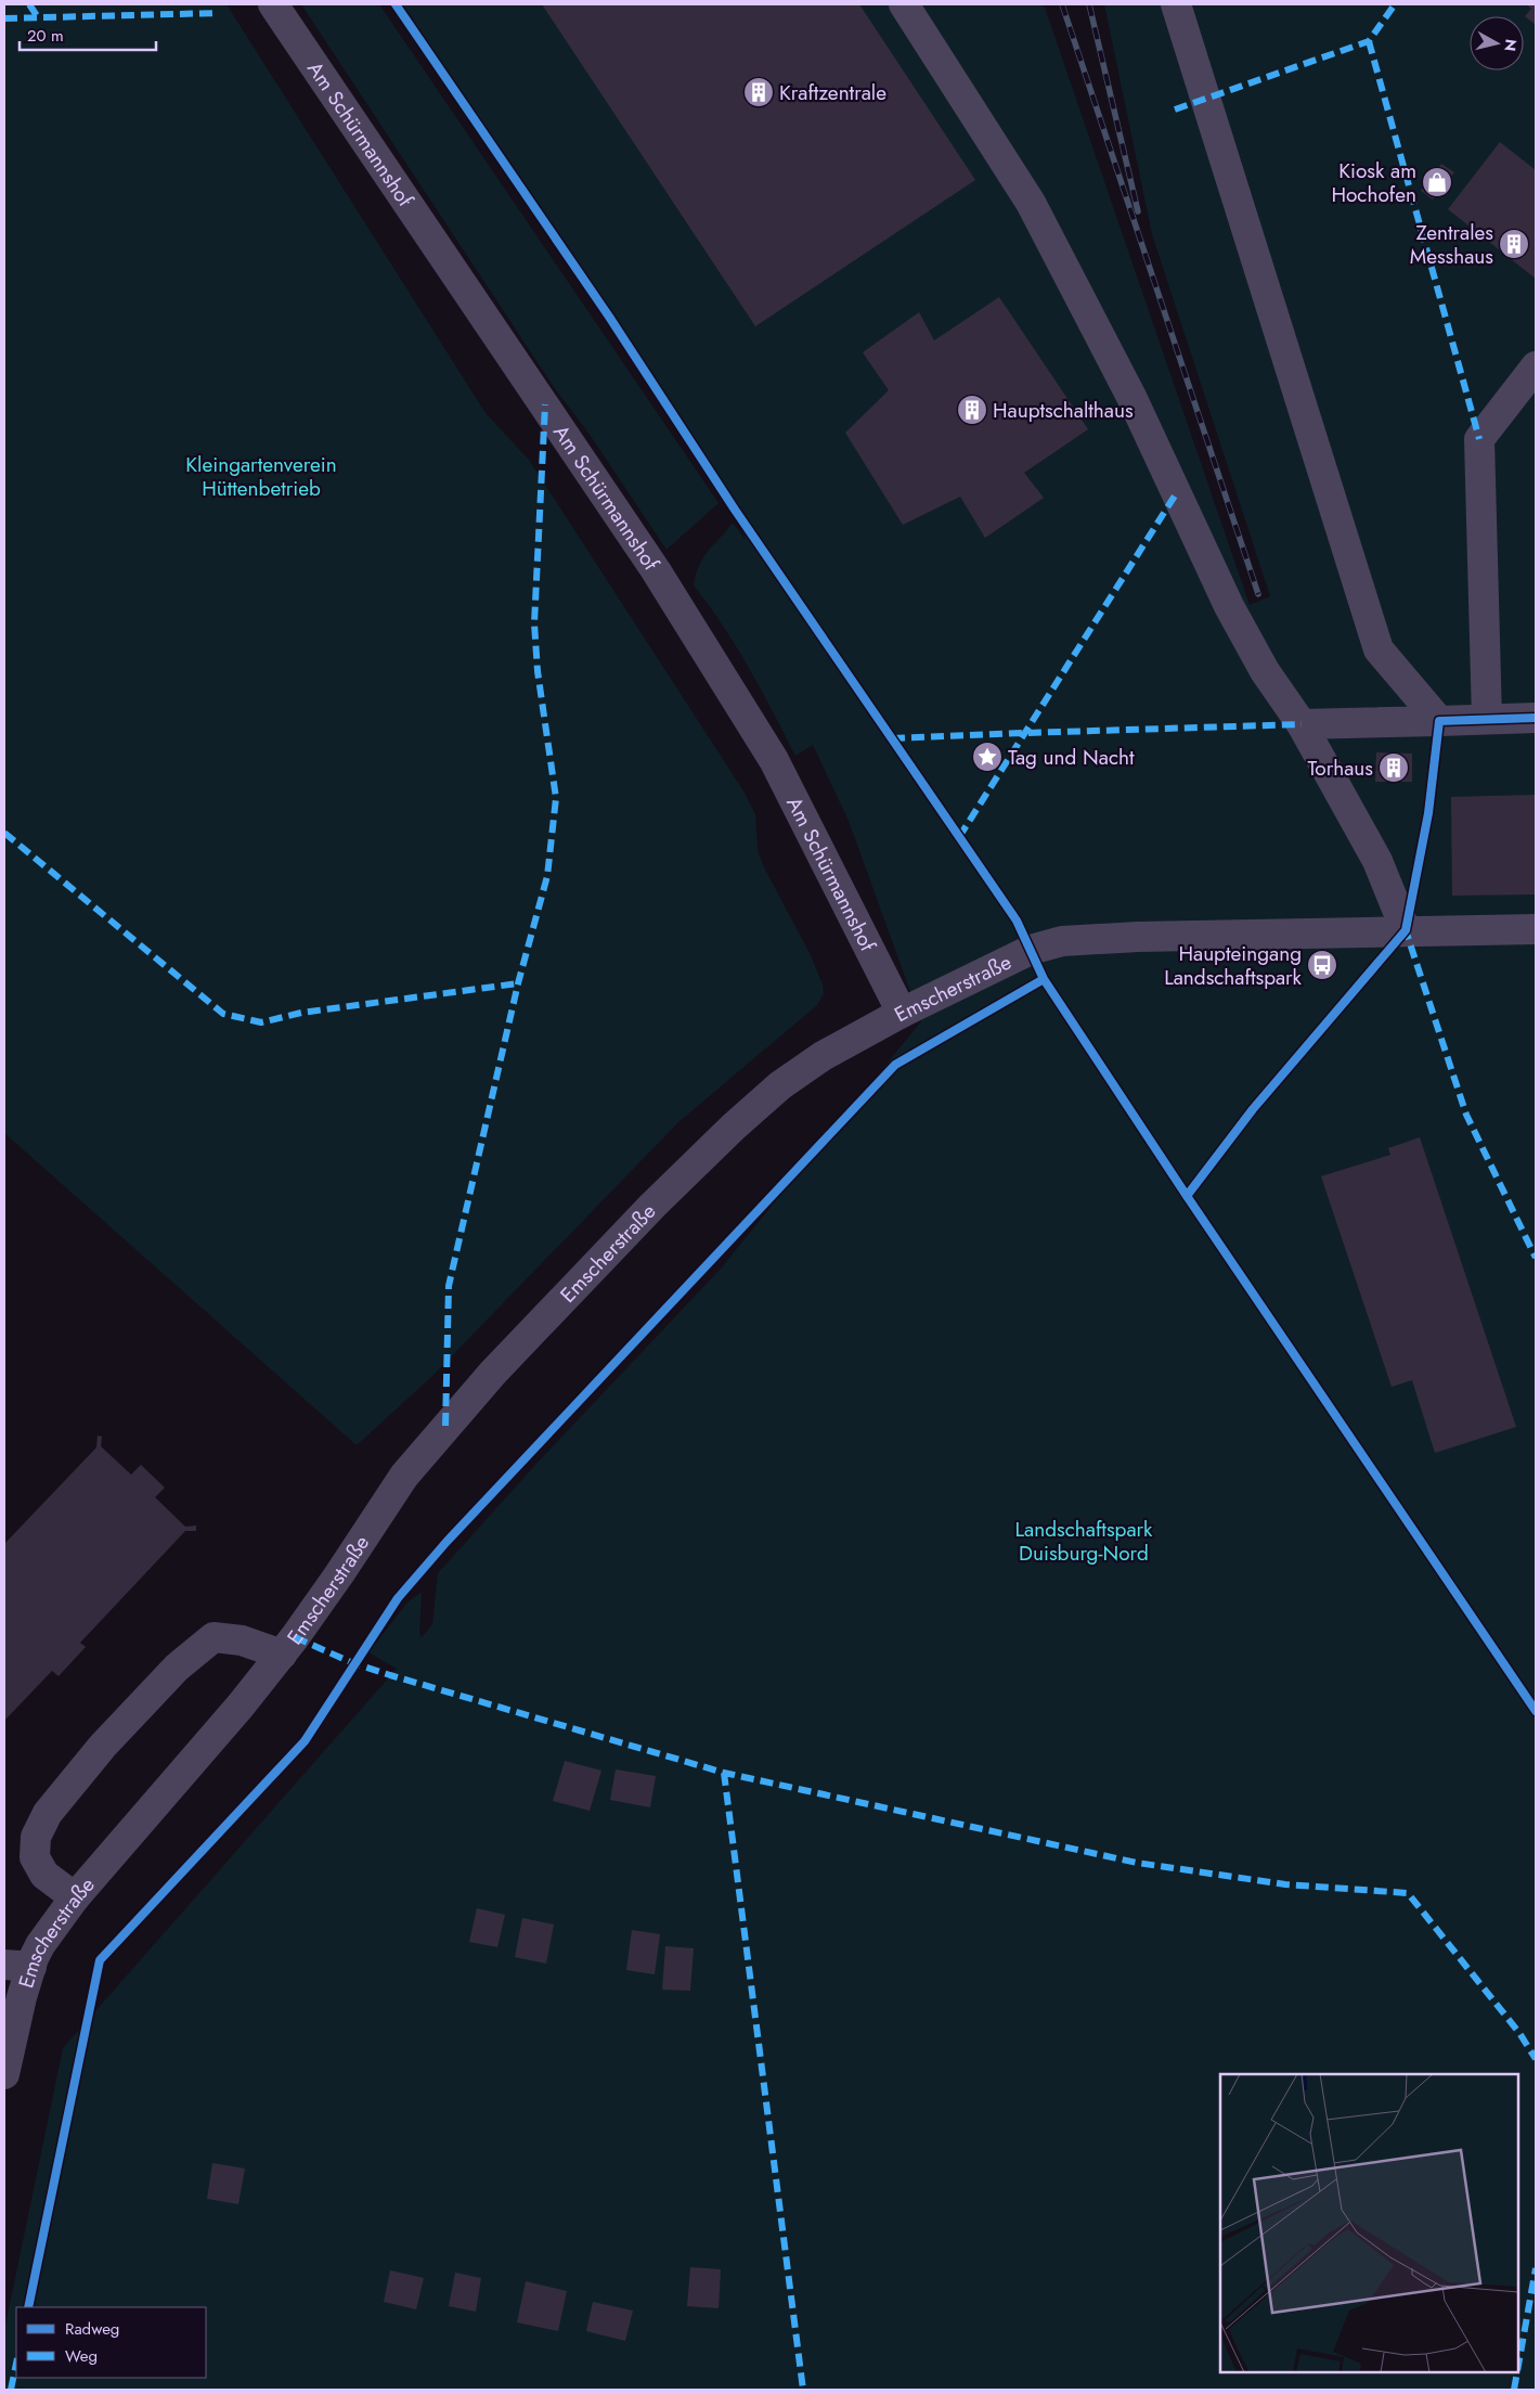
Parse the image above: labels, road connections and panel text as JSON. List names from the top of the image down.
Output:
{
  "streets": {
    "street": ["Am Schürmannshof", "Emscherstraße"]
  },
  "crossings": [
    ["Am Schürmannshof", "Emscherstraße"]
  ],
  "parks": ["Kleingartenverein Hüttenbetrieb", "Landschaftspark Duisburg-Nord"],
  "places": {
    "building": [
      "Kraftzentrale",
      "Zentrales Messhaus",
      "Hauptschalthaus",
      "Torhaus"
    ],
    "shop": ["Kiosk am Hochofen"],
    "place": ["Tag und Nacht"],
    "bus stop": ["Haupteingang Landschaftspark"]
  },
  "legend": ["Radweg", "Weg"],
  "scale_bar": "20 m",
  "north": "right"
}
